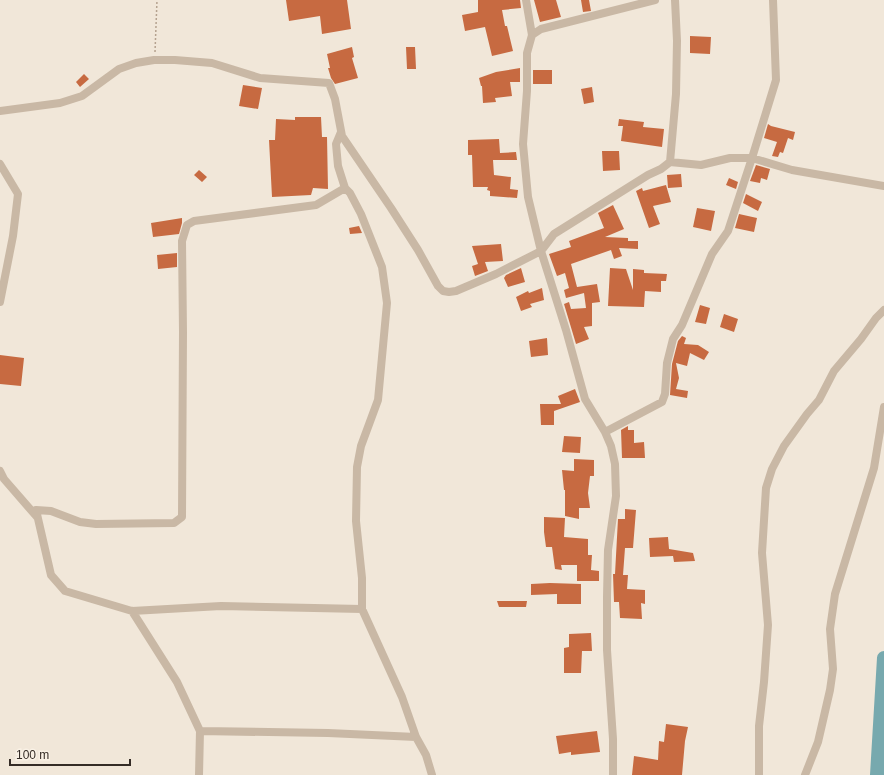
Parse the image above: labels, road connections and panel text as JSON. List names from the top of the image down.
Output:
{
  "scale_bar": "100 m"
}
